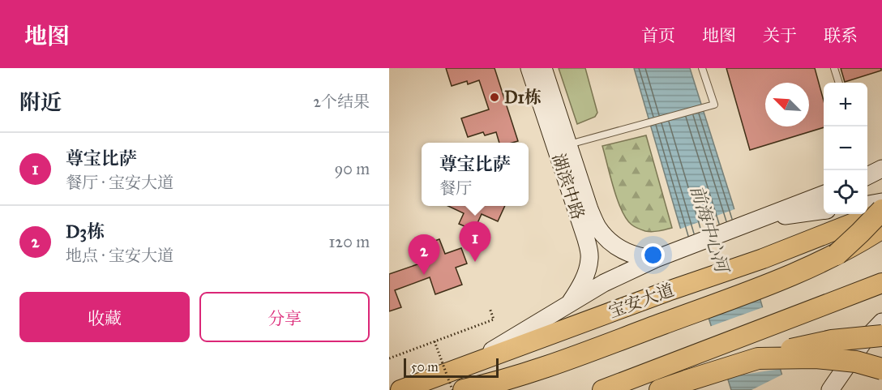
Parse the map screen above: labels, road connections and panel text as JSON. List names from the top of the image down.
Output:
{
  "streets": {
    "main road": ["湖滨中路", "宝安大道"]
  },
  "water": ["前海中心河"],
  "places": ["D1栋"],
  "scale_bar": "50 m",
  "north": "top left",
  "page": {
    "header": "地图",
    "nav": [
      "首页",
      "地图",
      "关于",
      "联系"
    ],
    "heading": ["附近", "2个结果"],
    "map_buttons": ["+", "−"],
    "list": [
      {
        "mark": "1",
        "name": "尊宝比萨",
        "note": "餐厅 · 宝安大道",
        "value": "90 m"
      },
      {
        "mark": "2",
        "name": "D3栋",
        "note": "地点 · 宝安大道",
        "value": "120 m"
      }
    ],
    "popup": ["尊宝比萨", "餐厅"],
    "pins": ["1", "2"],
    "buttons": ["收藏", "分享"],
    "scale": "50 m"
  }
}
